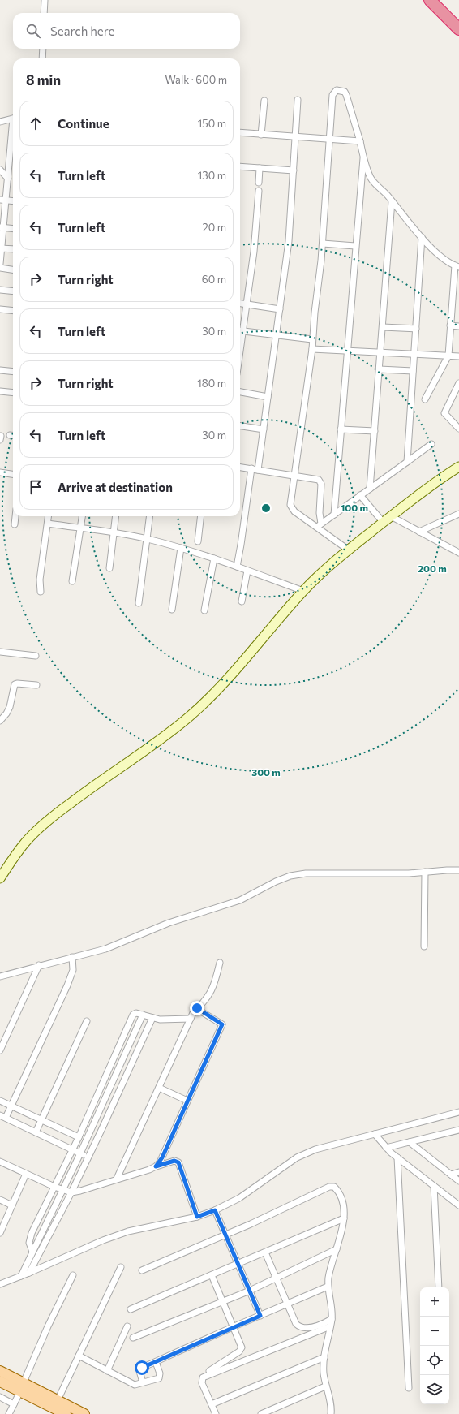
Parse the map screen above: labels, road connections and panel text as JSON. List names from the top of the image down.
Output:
{
  "page": {
    "search": "Search here",
    "heading": ["8 min", "Walk · 600 m"],
    "list": [
      ["Continue", "150 m"],
      ["Turn left", "130 m"],
      ["Turn left", "20 m"],
      ["Turn right", "60 m"],
      ["Turn left", "30 m"],
      ["Turn right", "180 m"],
      ["Turn left", "30 m"],
      "Arrive at destination"
    ],
    "map_buttons": ["+", "−"]
  },
  "rings": ["100 m", "200 m", "300 m"]
}
